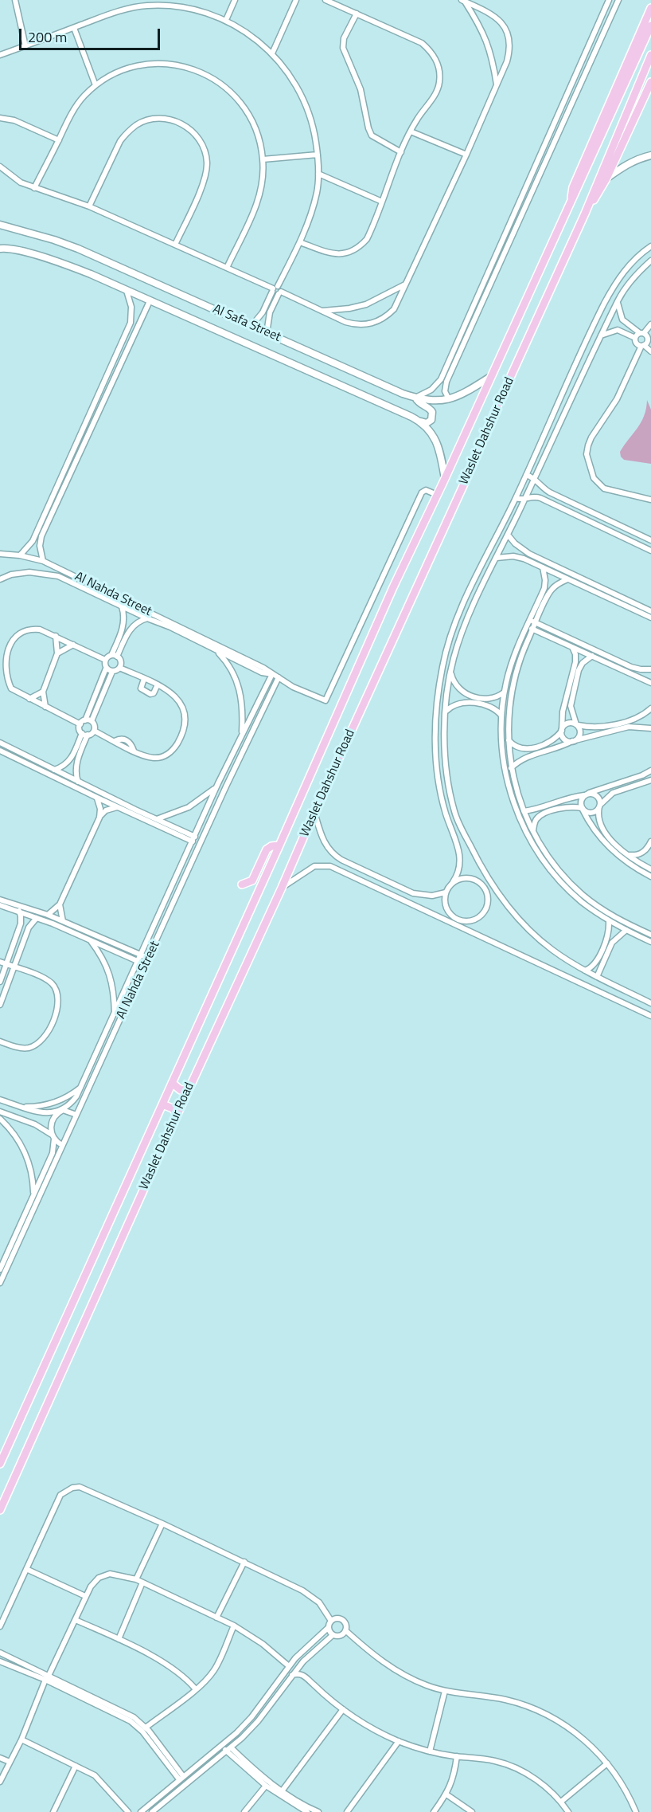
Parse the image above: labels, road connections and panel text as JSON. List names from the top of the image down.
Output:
{
  "streets": {
    "main road": ["Waslet Dahshur Road"],
    "street": ["Al Safa Street", "Al Nahda Street"]
  },
  "crossings": [
    ["Al Safa Street", "Waslet Dahshur Road"]
  ],
  "scale_bar": "200 m"
}
